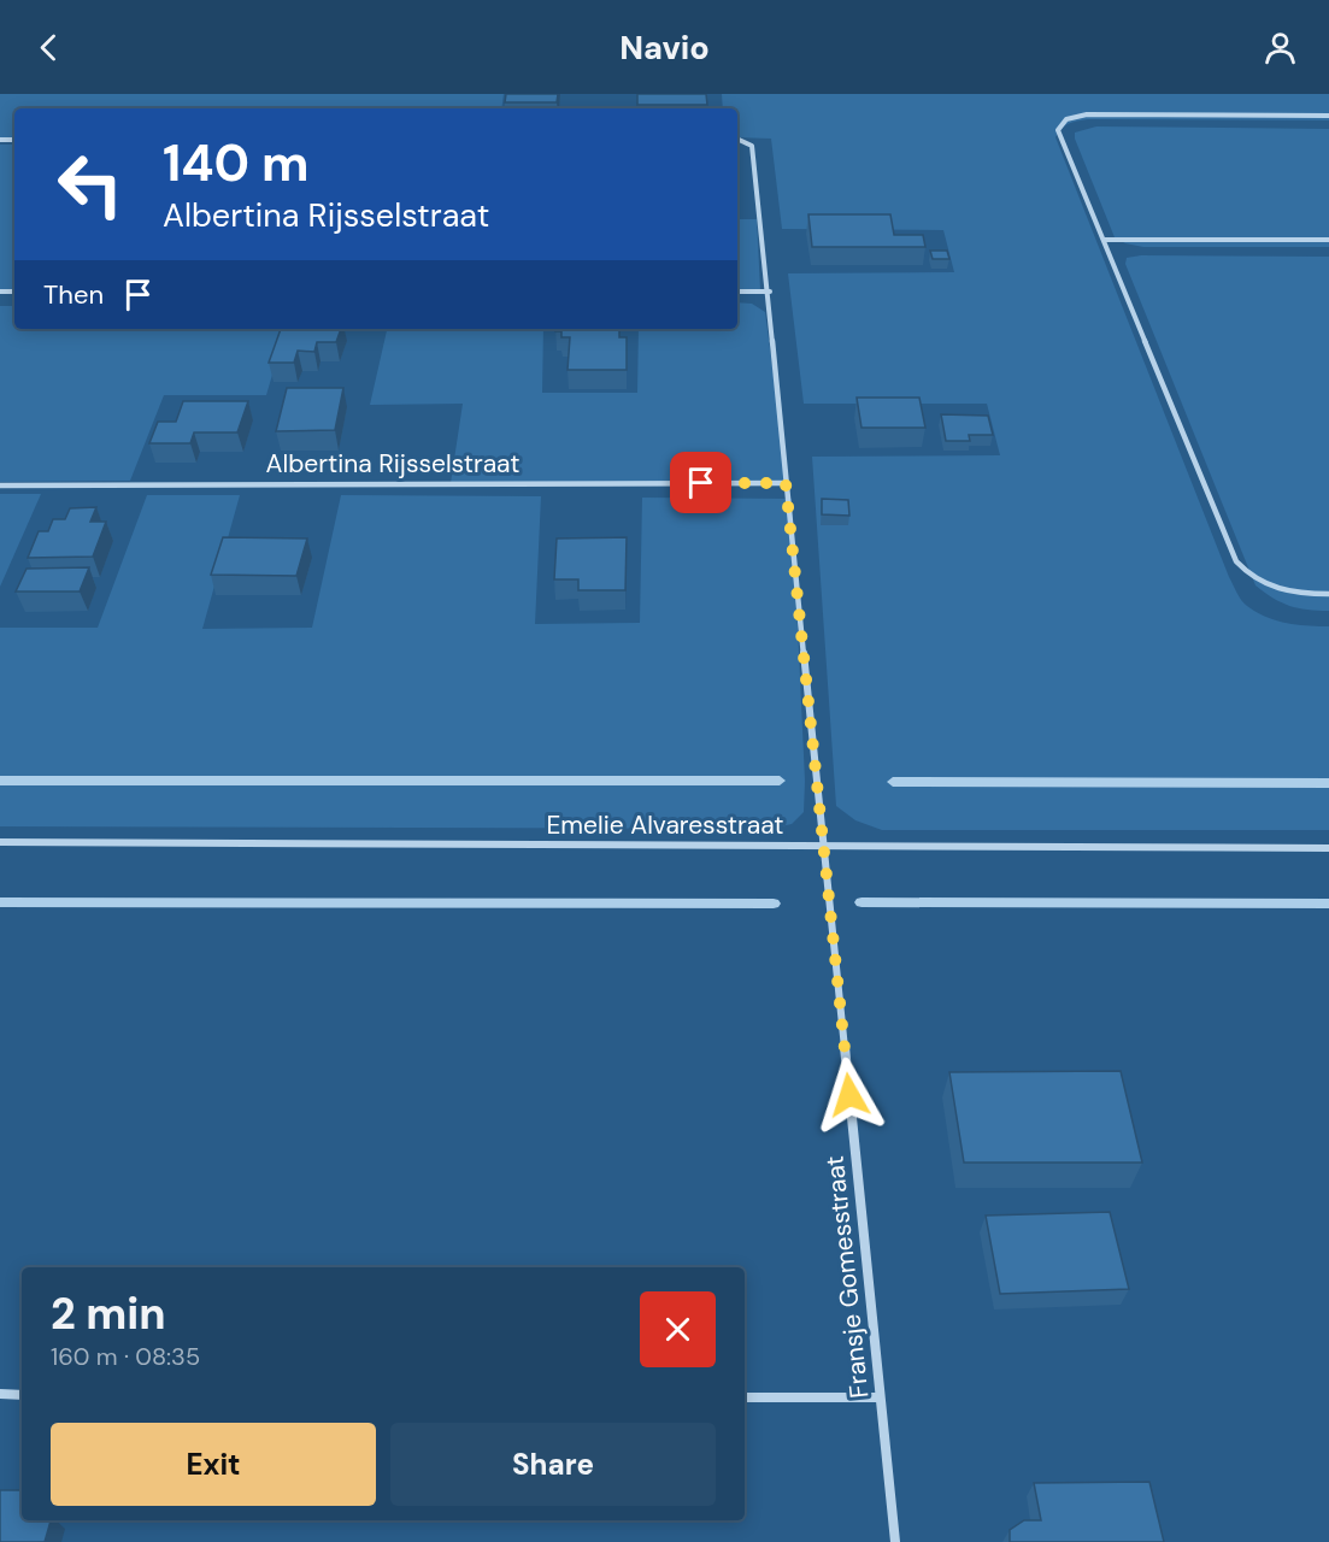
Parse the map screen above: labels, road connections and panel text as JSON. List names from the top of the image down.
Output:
{
  "streets": {
    "street": ["Albertina Rijsselstraat", "Emelie Alvaresstraat", "Fransje Gomesstraat"]
  },
  "crossings": [
    ["Albertina Rijsselstraat", "Fransje Gomesstraat"],
    ["Emelie Alvaresstraat", "Fransje Gomesstraat"]
  ],
  "page": {
    "header": "Navio",
    "turn": ["140 m", "Albertina Rijsselstraat"],
    "then": "Then",
    "heading": ["2 min", "160 m · 08:35"],
    "buttons": ["Exit", "Share"]
  }
}
